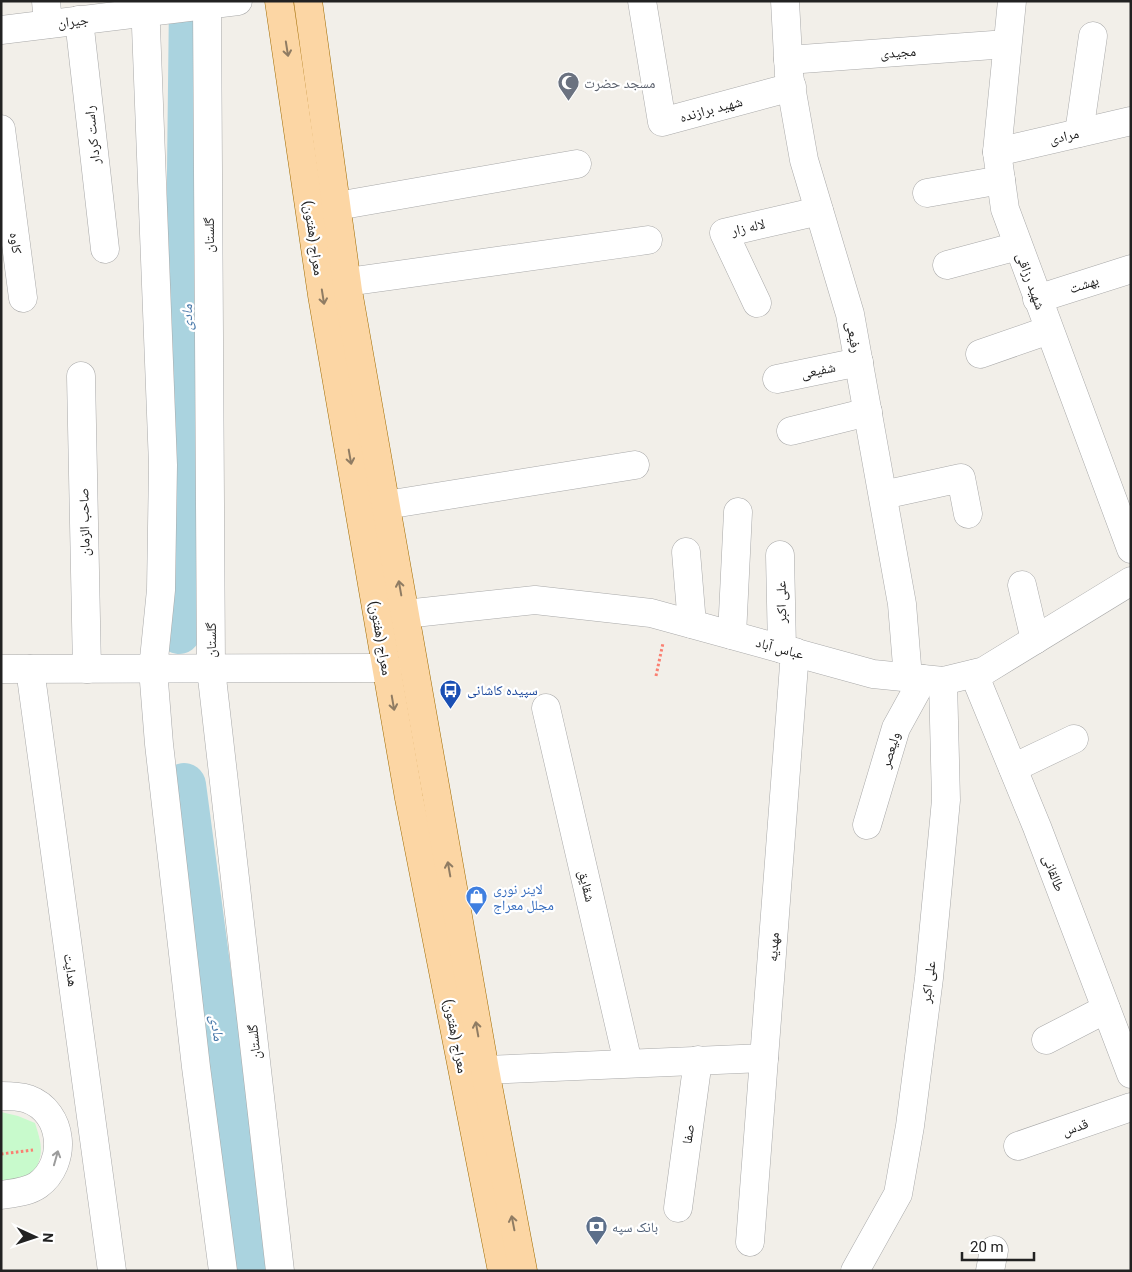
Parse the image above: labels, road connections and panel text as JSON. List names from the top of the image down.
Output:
{
  "streets": {
    "main road": ["معراج (هفتون)"],
    "street": [
      "جیران",
      "مجیدی",
      "شهید برازنده",
      "راست کردار",
      "مرادی",
      "لاله زار",
      "گلستان",
      "کاوه",
      "شهید رزاقی",
      "بهشت",
      "رفیعی",
      "شفیعی",
      "صاحب الزمان",
      "علی اکبر",
      "عباس آباد",
      "ولیعصر",
      "طالقانی",
      "شقایق",
      "مهدیه",
      "هدایت",
      "قدس",
      "صفا"
    ]
  },
  "crossings": [
    ["جیران", "راست کردار"],
    ["جیران", "گلستان"],
    ["مجیدی", "شهید رزاقی"],
    ["مجیدی", "رفیعی"],
    ["شهید برازنده", "رفیعی"],
    ["مرادی", "شهید رزاقی"],
    ["لاله زار", "رفیعی"],
    ["معراج (هفتون)", "عباس آباد"],
    ["شهید رزاقی", "بهشت"],
    ["رفیعی", "شفیعی"],
    ["رفیعی", "علی اکبر"],
    ["رفیعی", "عباس آباد"],
    ["رفیعی", "ولیعصر"],
    ["علی اکبر", "عباس آباد"],
    ["علی اکبر", "ولیعصر"],
    ["علی اکبر", "مهدیه"],
    ["عباس آباد", "ولیعصر"],
    ["عباس آباد", "طالقانی"],
    ["عباس آباد", "مهدیه"]
  ],
  "water": ["مادی"],
  "places": {
    "mosque": ["مسجد حضرت"],
    "bus stop": ["سپیده کاشانی"],
    "shop": ["لاینر نوری مجلل معراج"],
    "bank": ["بانک سپه"]
  },
  "scale_bar": "20 m",
  "north": "right"
}
